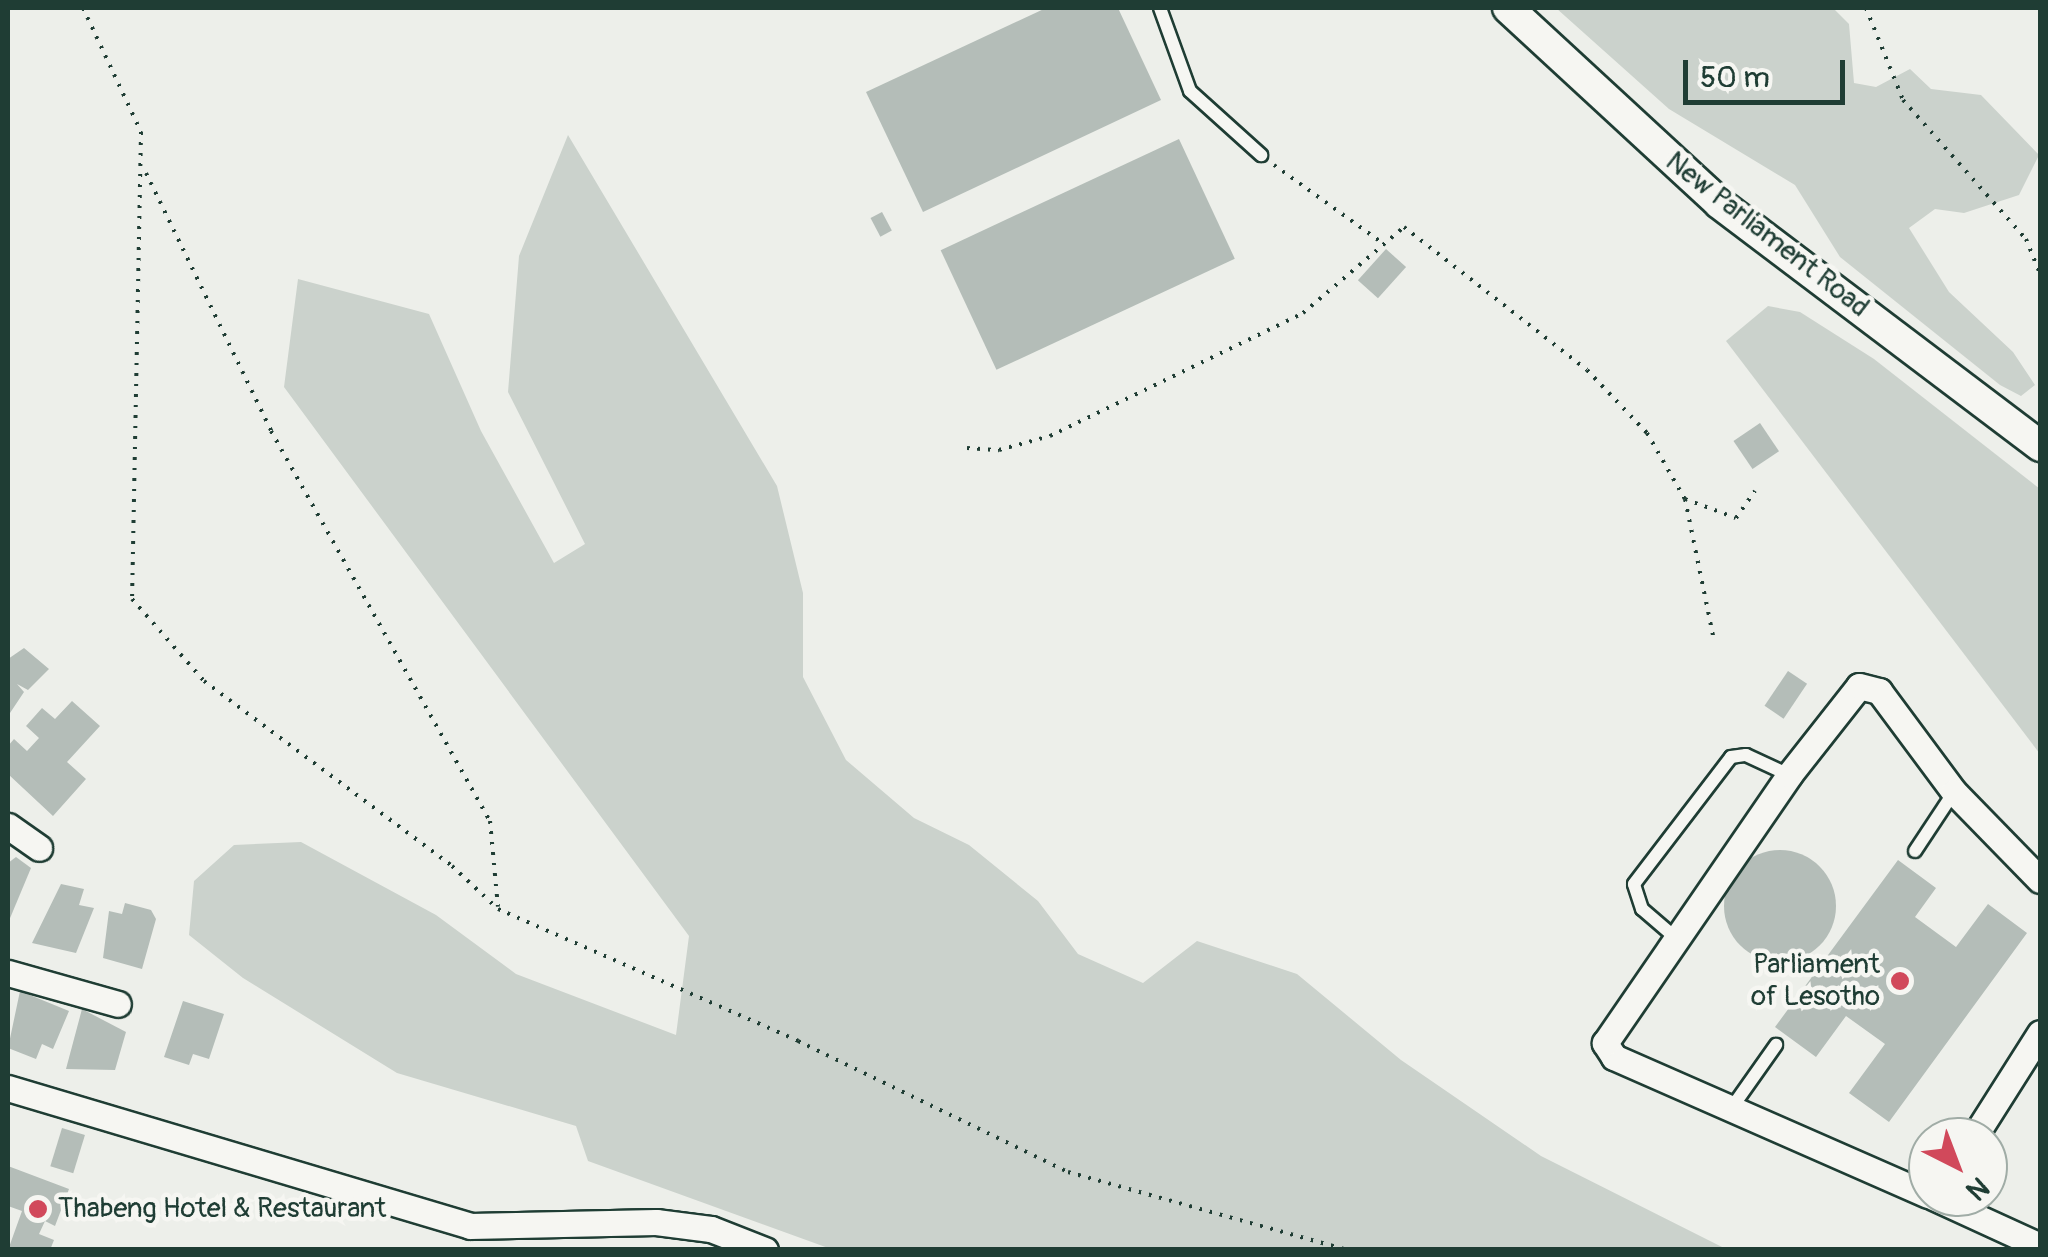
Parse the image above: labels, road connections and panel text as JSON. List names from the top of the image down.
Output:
{
  "streets": {
    "street": ["New Parliament Road"]
  },
  "places": ["Parliament of Lesotho", "Thabeng Hotel & Restaurant"],
  "scale_bar": "50 m",
  "north": "bottom right"
}
